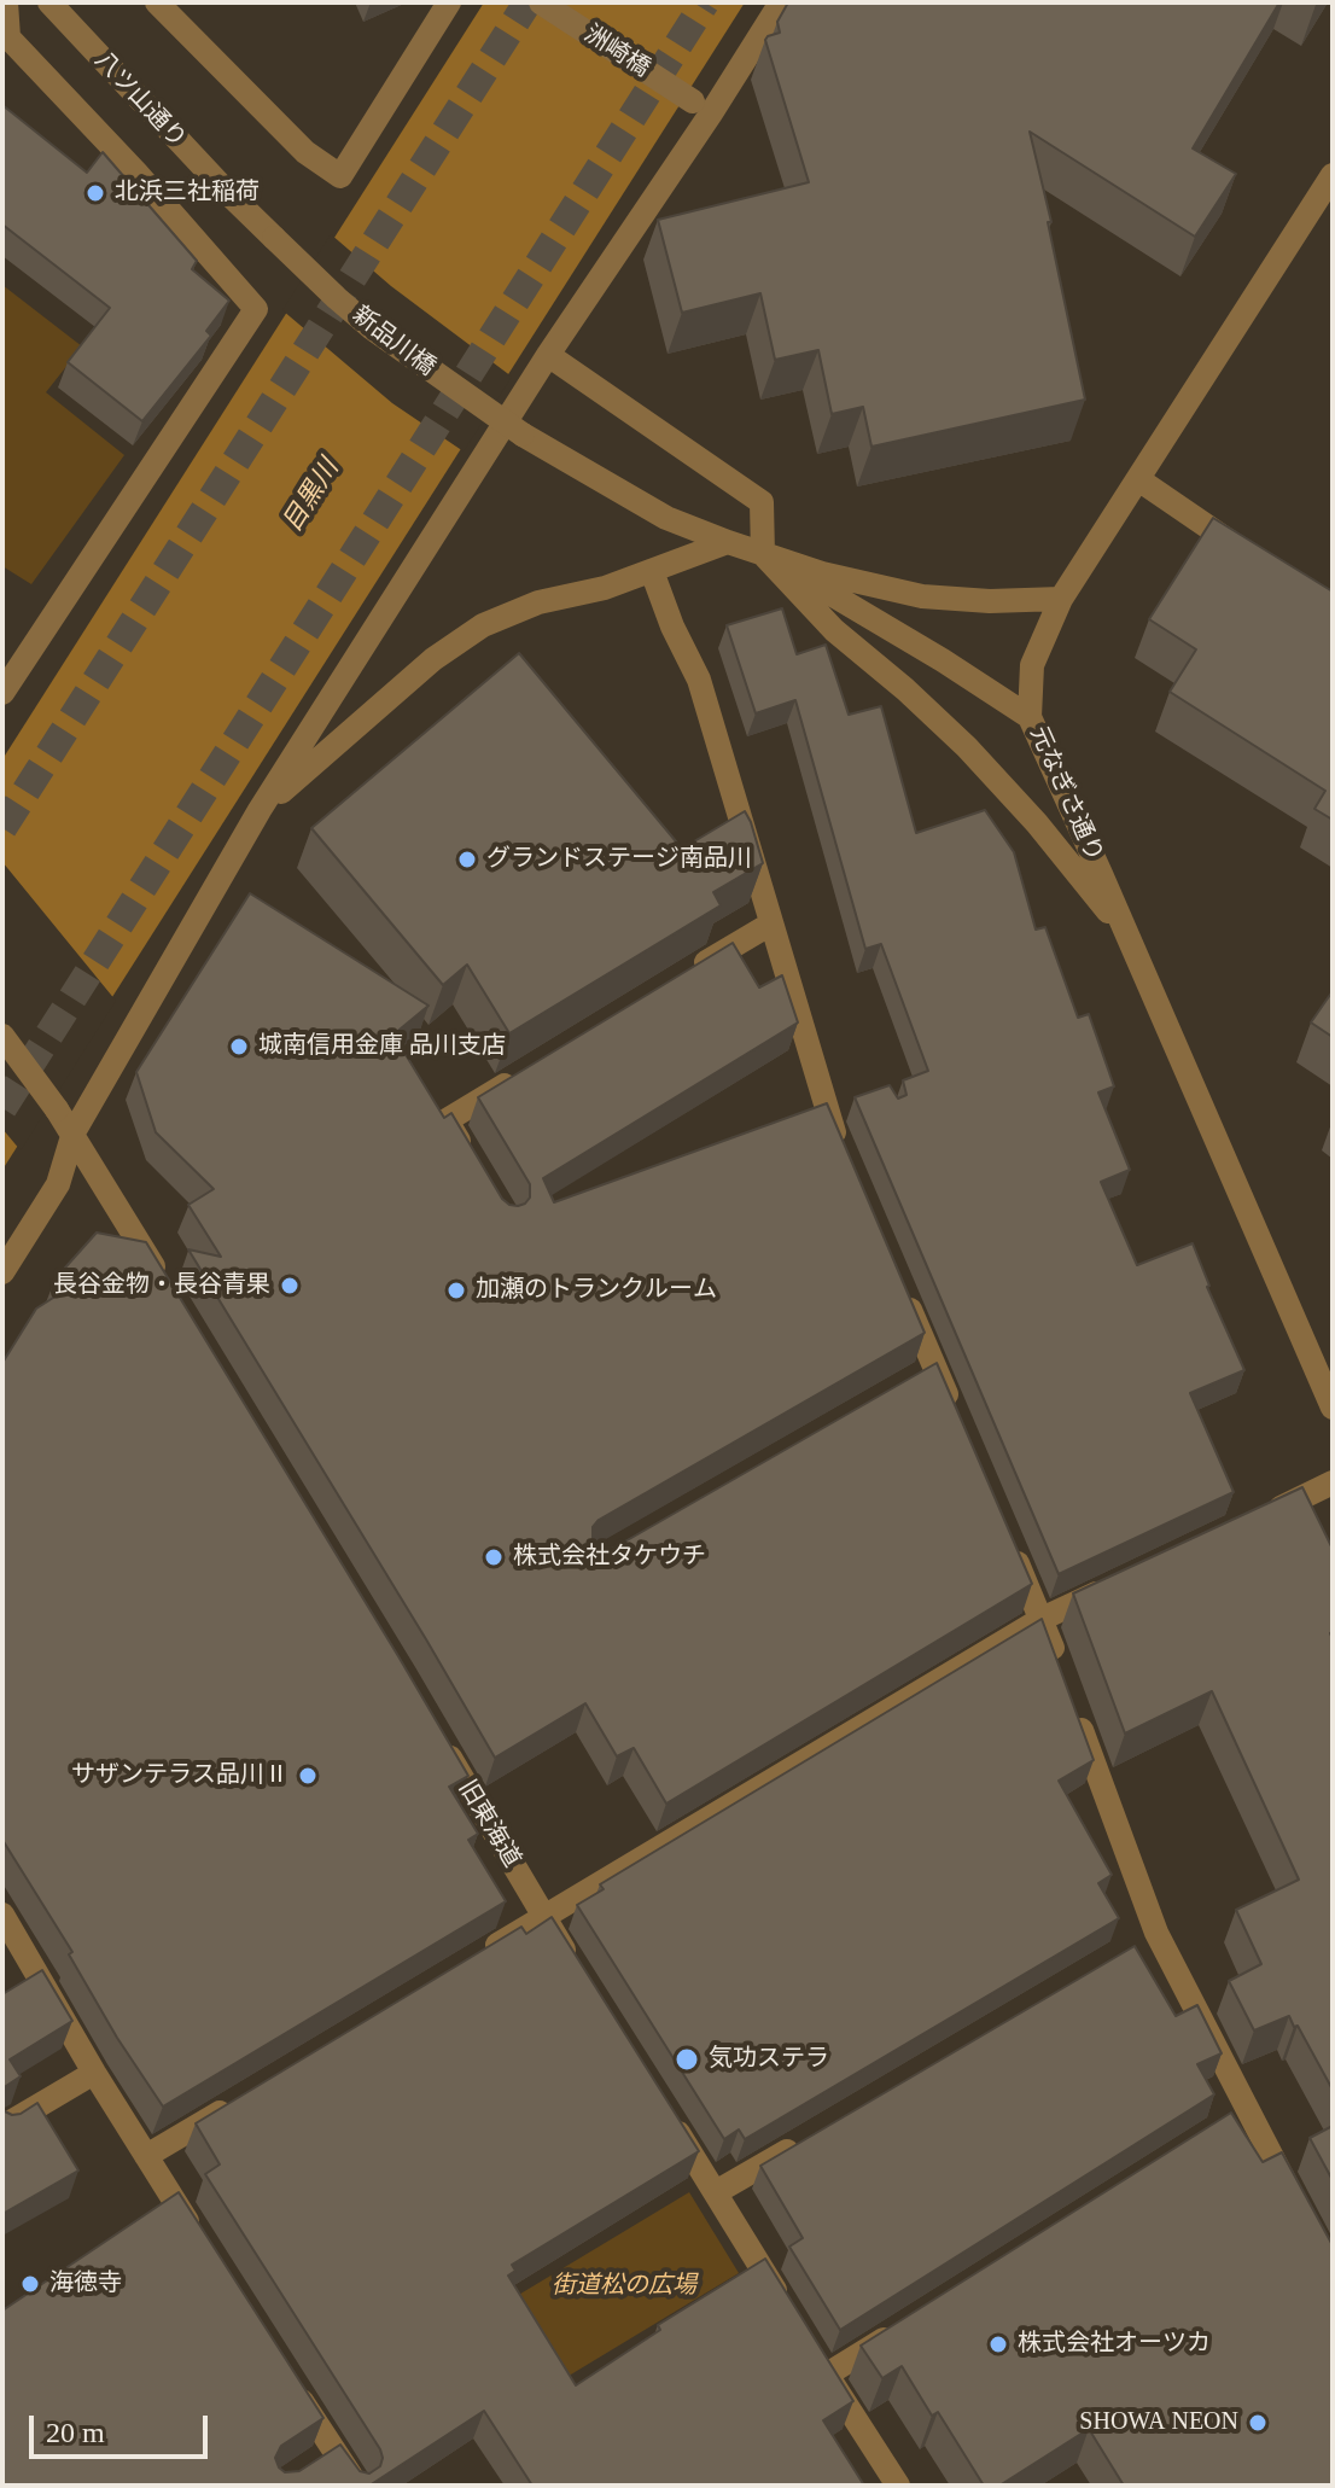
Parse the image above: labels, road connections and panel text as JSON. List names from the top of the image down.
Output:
{
  "streets": {
    "street": [
      "洲崎橋",
      "八ツ山通り",
      "新品川橋",
      "元なぎさ通り",
      "旧東海道"
    ]
  },
  "crossings": [
    ["八ツ山通り", "新品川橋"]
  ],
  "water": ["目黒川"],
  "parks": ["街道松の広場"],
  "places": [
    "北浜三社稲荷",
    "グランドステージ南品川",
    "城南信用金庫 品川支店",
    "長谷金物・長谷青果",
    "加瀬のトランクルーム",
    "株式会社タケウチ",
    "サザンテラス品川Ⅱ",
    "気功ステラ",
    "海徳寺",
    "株式会社オーツカ",
    "SHOWA NEON"
  ],
  "scale_bar": "20 m"
}
